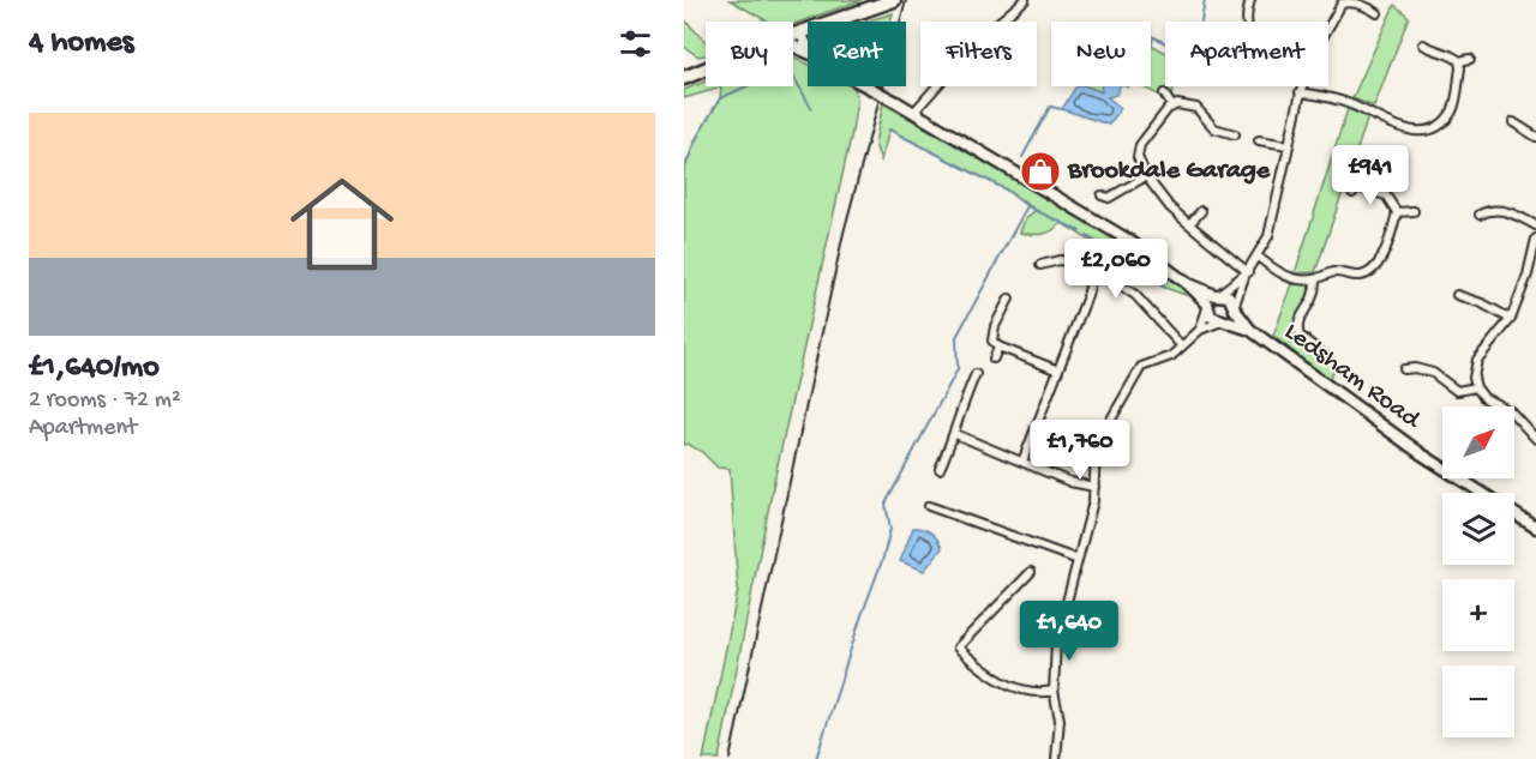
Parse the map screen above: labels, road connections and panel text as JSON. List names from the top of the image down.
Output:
{
  "streets": {
    "main road": ["Ledsham Road"]
  },
  "places": {
    "shop": ["Brookdale Garage"]
  },
  "north": "top right",
  "page": {
    "heading": "4 homes",
    "chip": [
      "Buy",
      "Rent",
      "Filters",
      "New",
      "Apartment"
    ],
    "list": [
      {
        "name": "£1,640/mo",
        "note": "2 rooms · 72 m² · Apartment"
      }
    ],
    "price": [
      "£941",
      "£2,060",
      "£1,760",
      "£1,640"
    ],
    "map_buttons": ["+", "−"]
  }
}
